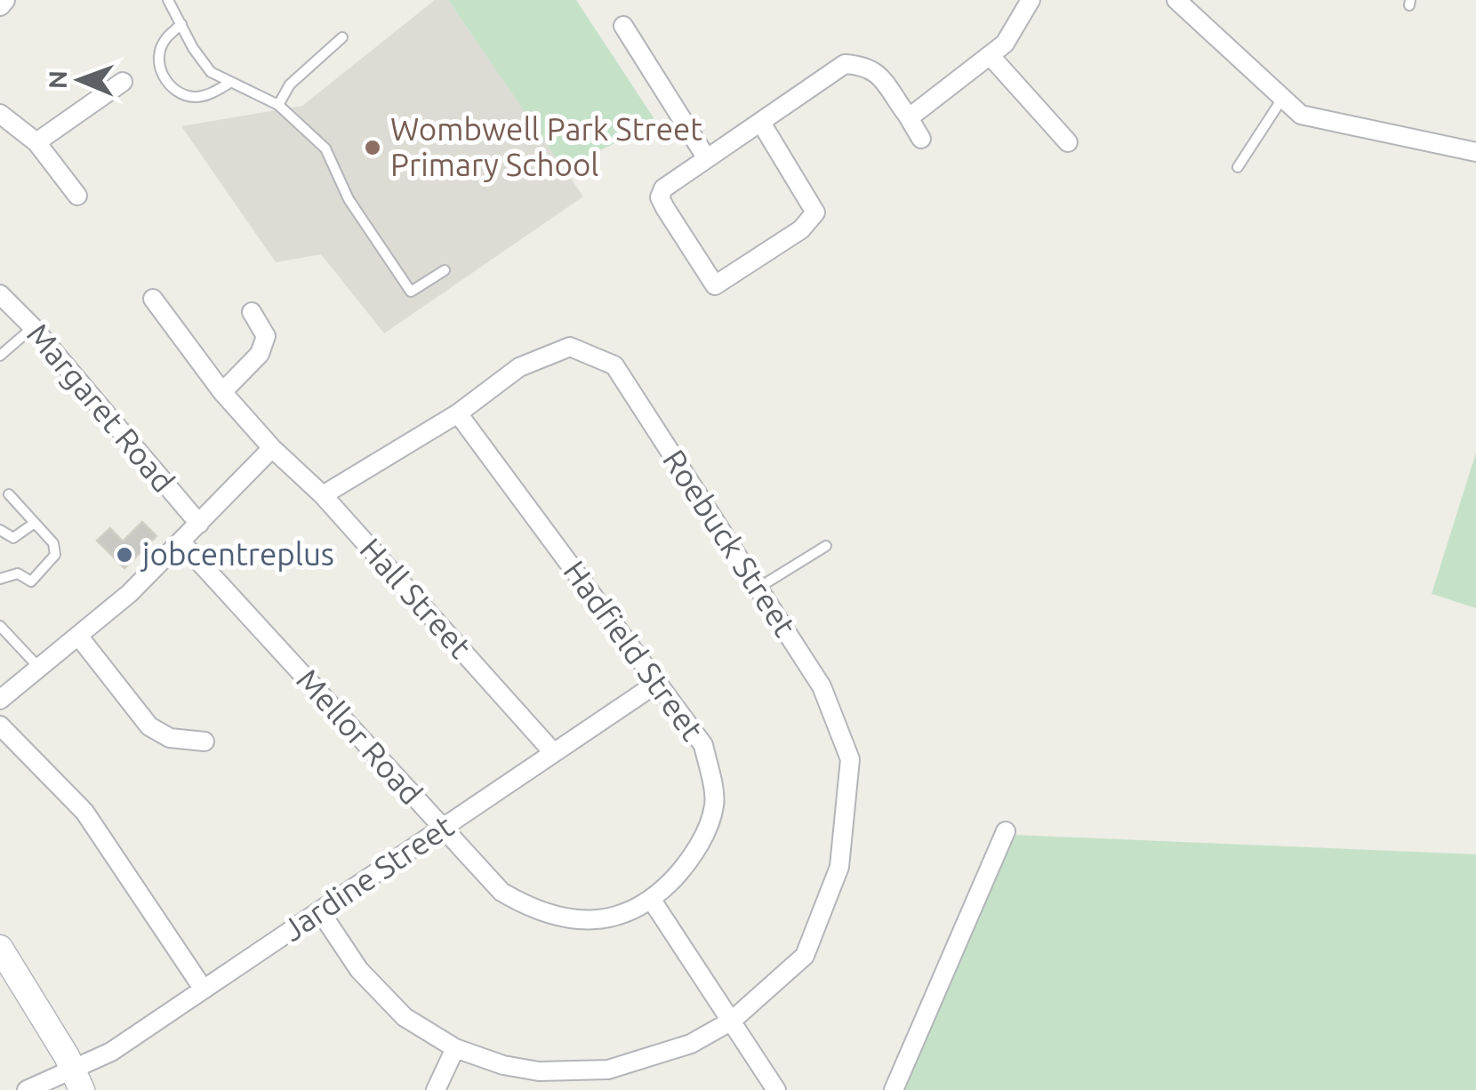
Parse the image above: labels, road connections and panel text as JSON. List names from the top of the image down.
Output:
{
  "streets": {
    "street": [
      "Margaret Road",
      "Roebuck Street",
      "Hall Street",
      "Hadfield Street",
      "Mellor Road",
      "Jardine Street"
    ]
  },
  "crossings": [
    ["Roebuck Street", "Hall Street"],
    ["Roebuck Street", "Hadfield Street"],
    ["Roebuck Street", "Jardine Street"],
    ["Hall Street", "Jardine Street"],
    ["Hadfield Street", "Mellor Road"],
    ["Hadfield Street", "Jardine Street"],
    ["Mellor Road", "Jardine Street"]
  ],
  "places": ["Wombwell Park Street Primary School", "jobcentreplus"],
  "north": "left"
}
